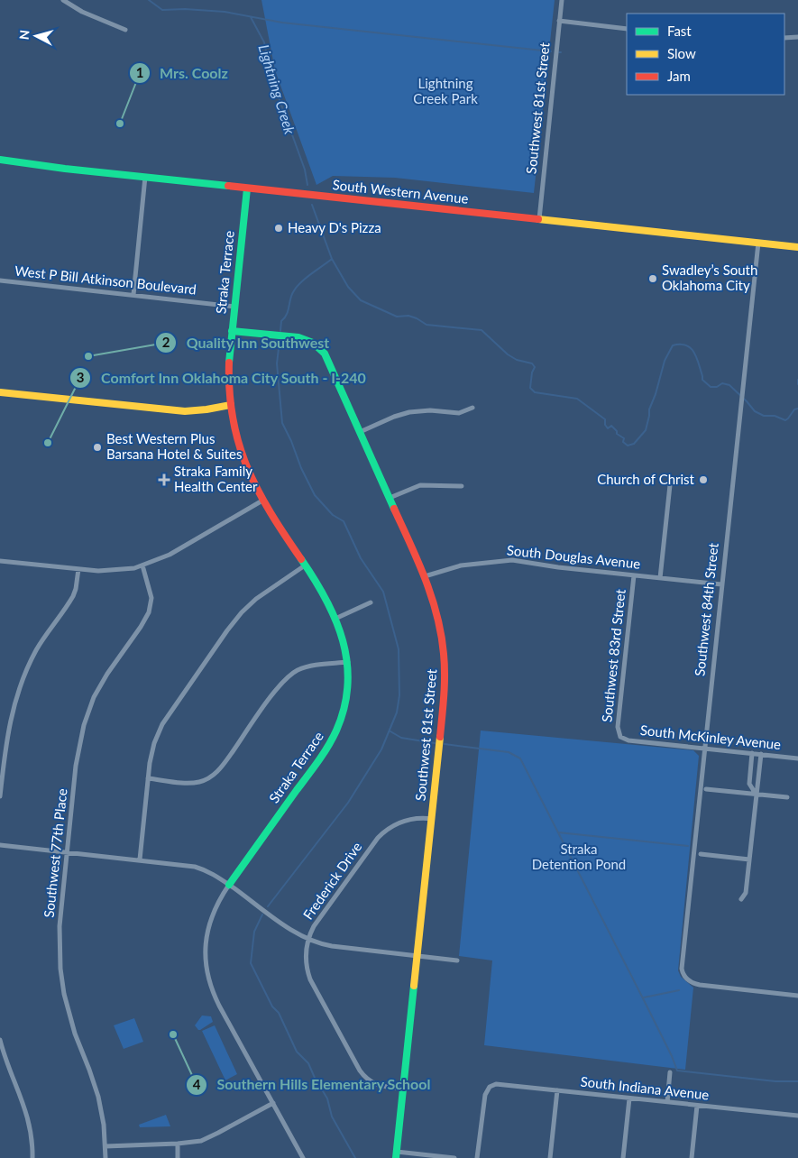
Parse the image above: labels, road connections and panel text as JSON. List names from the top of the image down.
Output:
{
  "streets": {
    "street": [
      "Southwest 81st Street",
      "South Western Avenue",
      "Straka Terrace",
      "West P Bill Atkinson Boulevard",
      "South Douglas Avenue",
      "Southwest 84th Street",
      "Southwest 83rd Street",
      "South McKinley Avenue",
      "Southwest 77th Place",
      "Frederick Drive",
      "South Indiana Avenue"
    ]
  },
  "crossings": [
    ["Southwest 81st Street", "South Western Avenue"],
    ["Southwest 81st Street", "Straka Terrace"],
    ["Southwest 81st Street", "South Douglas Avenue"],
    ["Southwest 81st Street", "Frederick Drive"],
    ["South Western Avenue", "Straka Terrace"],
    ["South Western Avenue", "Southwest 84th Street"],
    ["Straka Terrace", "West P Bill Atkinson Boulevard"],
    ["South Douglas Avenue", "Southwest 84th Street"],
    ["South Douglas Avenue", "Southwest 83rd Street"],
    ["Southwest 84th Street", "South McKinley Avenue"],
    ["Southwest 83rd Street", "South McKinley Avenue"]
  ],
  "water": ["Lightning Creek"],
  "parks": ["Lightning Creek Park", "Straka Detention Pond"],
  "places": {
    "other": [
      "Mrs. Coolz",
      "Heavy D's Pizza",
      "Swadley’s South Oklahoma City",
      "Quality Inn Southwest",
      "Comfort Inn Oklahoma City South - I-240",
      "Best Western Plus Barsana Hotel & Suites",
      "Church of Christ",
      "Southern Hills Elementary School"
    ],
    "health": ["Straka Family Health Center"]
  },
  "legend": ["Fast", "Slow", "Jam"],
  "north": "left"
}
